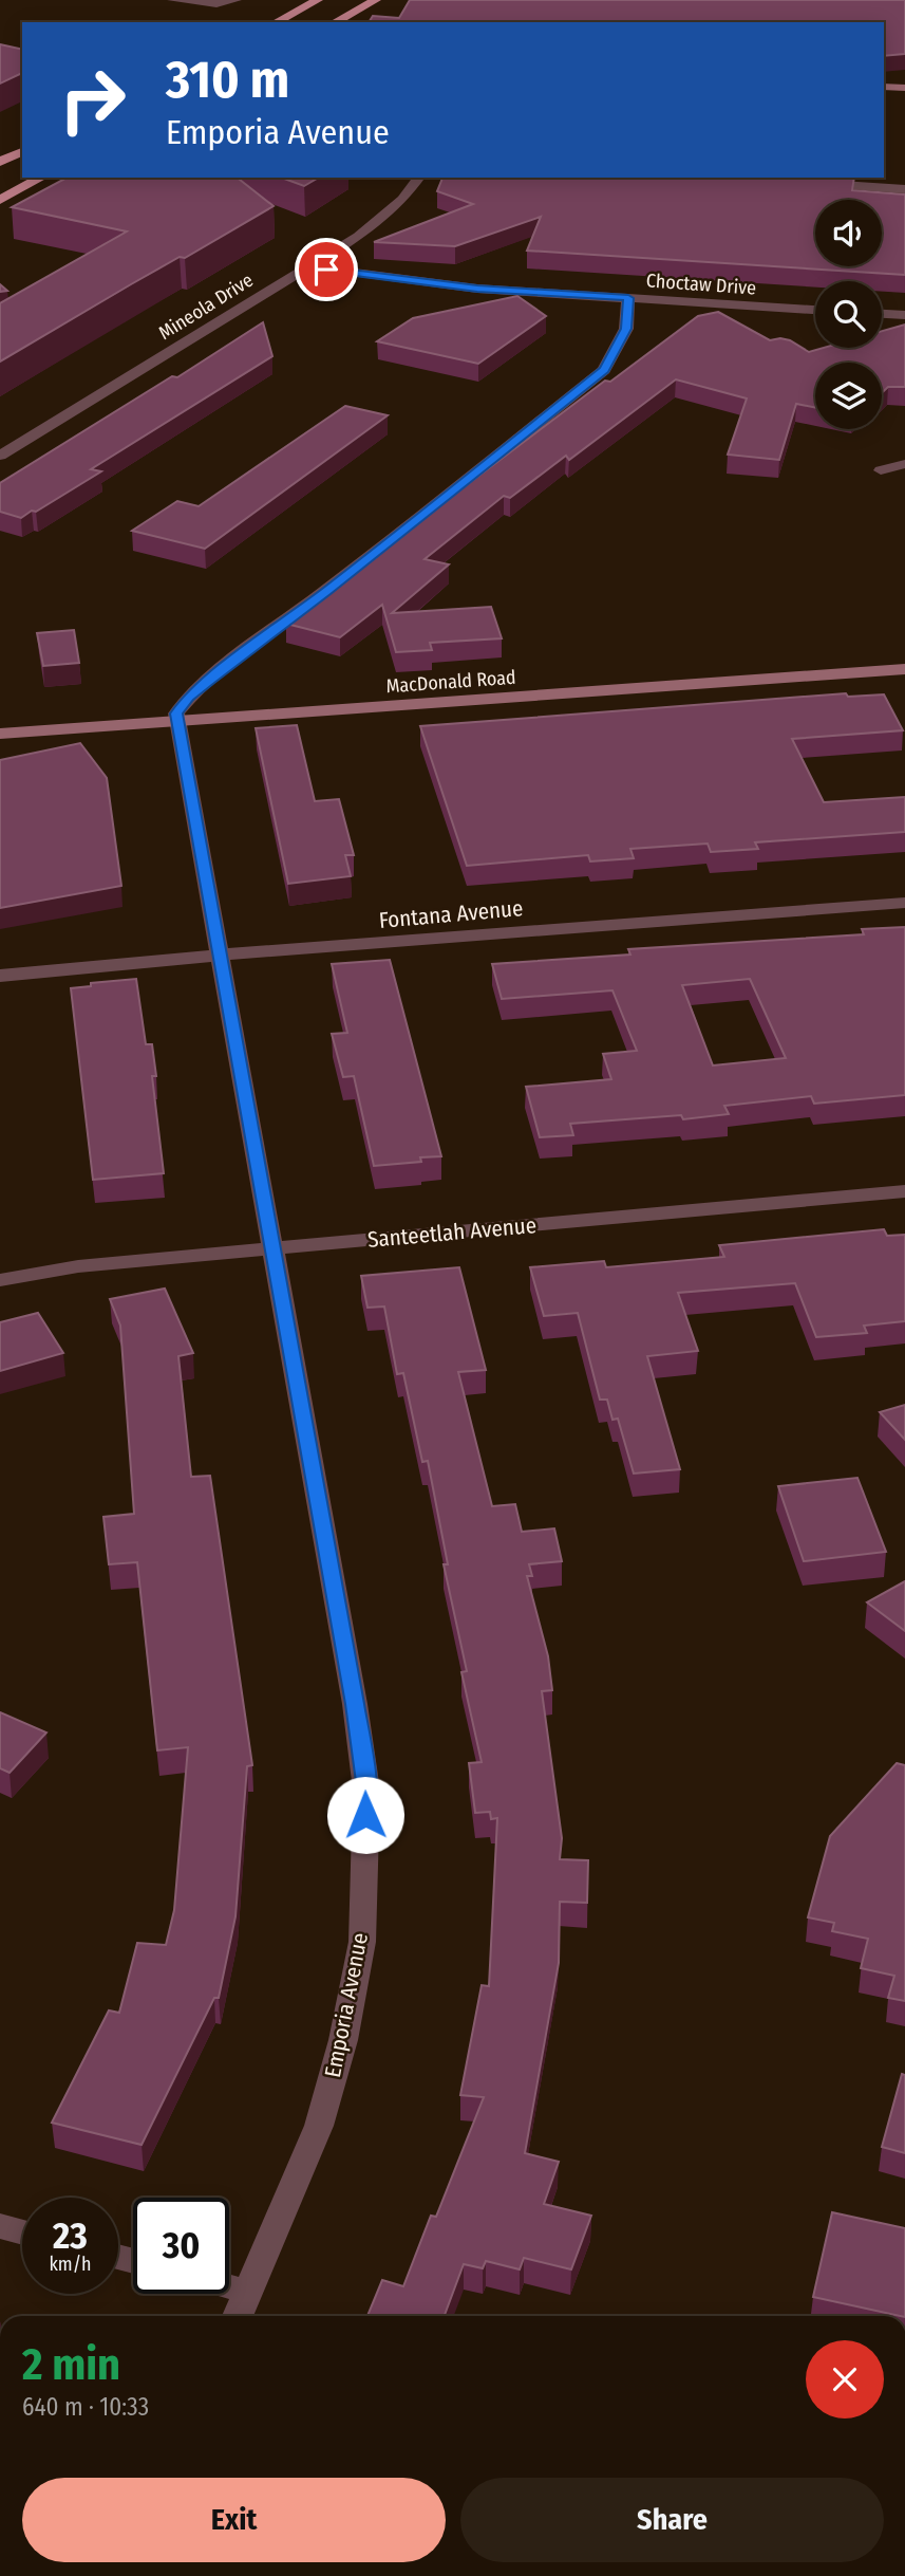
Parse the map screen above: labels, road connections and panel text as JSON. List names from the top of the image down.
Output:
{
  "streets": {
    "street": [
      "Choctaw Drive",
      "Mineola Drive",
      "MacDonald Road",
      "Fontana Avenue",
      "Santeetlah Avenue",
      "Emporia Avenue"
    ]
  },
  "crossings": [
    ["Choctaw Drive", "Mineola Drive"],
    ["MacDonald Road", "Emporia Avenue"],
    ["Fontana Avenue", "Emporia Avenue"],
    ["Santeetlah Avenue", "Emporia Avenue"]
  ],
  "page": {
    "turn": ["310 m", "Emporia Avenue"],
    "speed": "23 km/h",
    "limit": "30",
    "heading": ["2 min", "640 m · 10:33"],
    "buttons": ["Exit", "Share"]
  }
}
